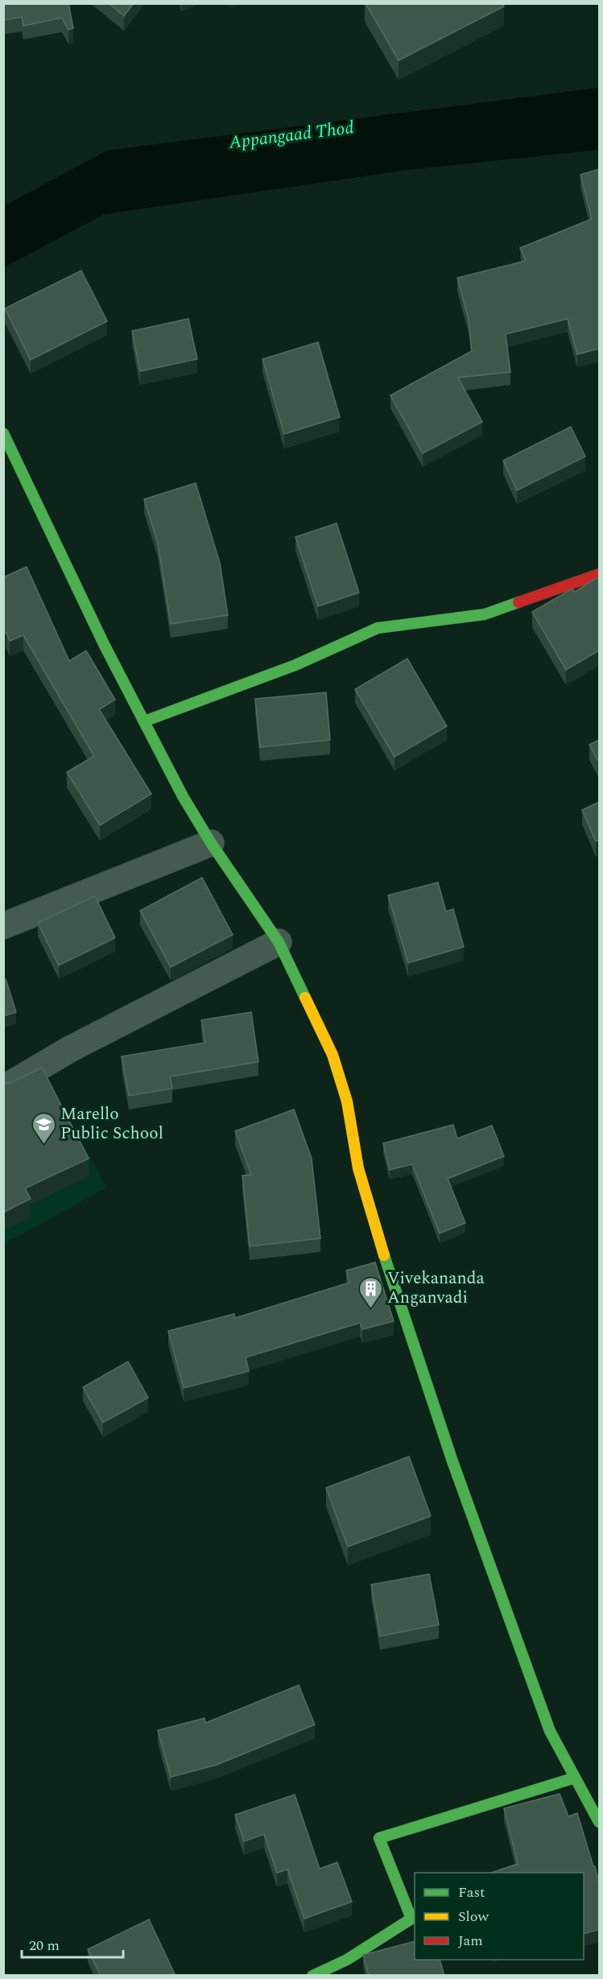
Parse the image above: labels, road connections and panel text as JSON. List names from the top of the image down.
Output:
{
  "water": ["Appangaad Thod"],
  "places": {
    "school or university": ["Marello Public School"],
    "building": ["Vivekananda Anganvadi"]
  },
  "legend": ["Fast", "Slow", "Jam"],
  "scale_bar": "20 m"
}
